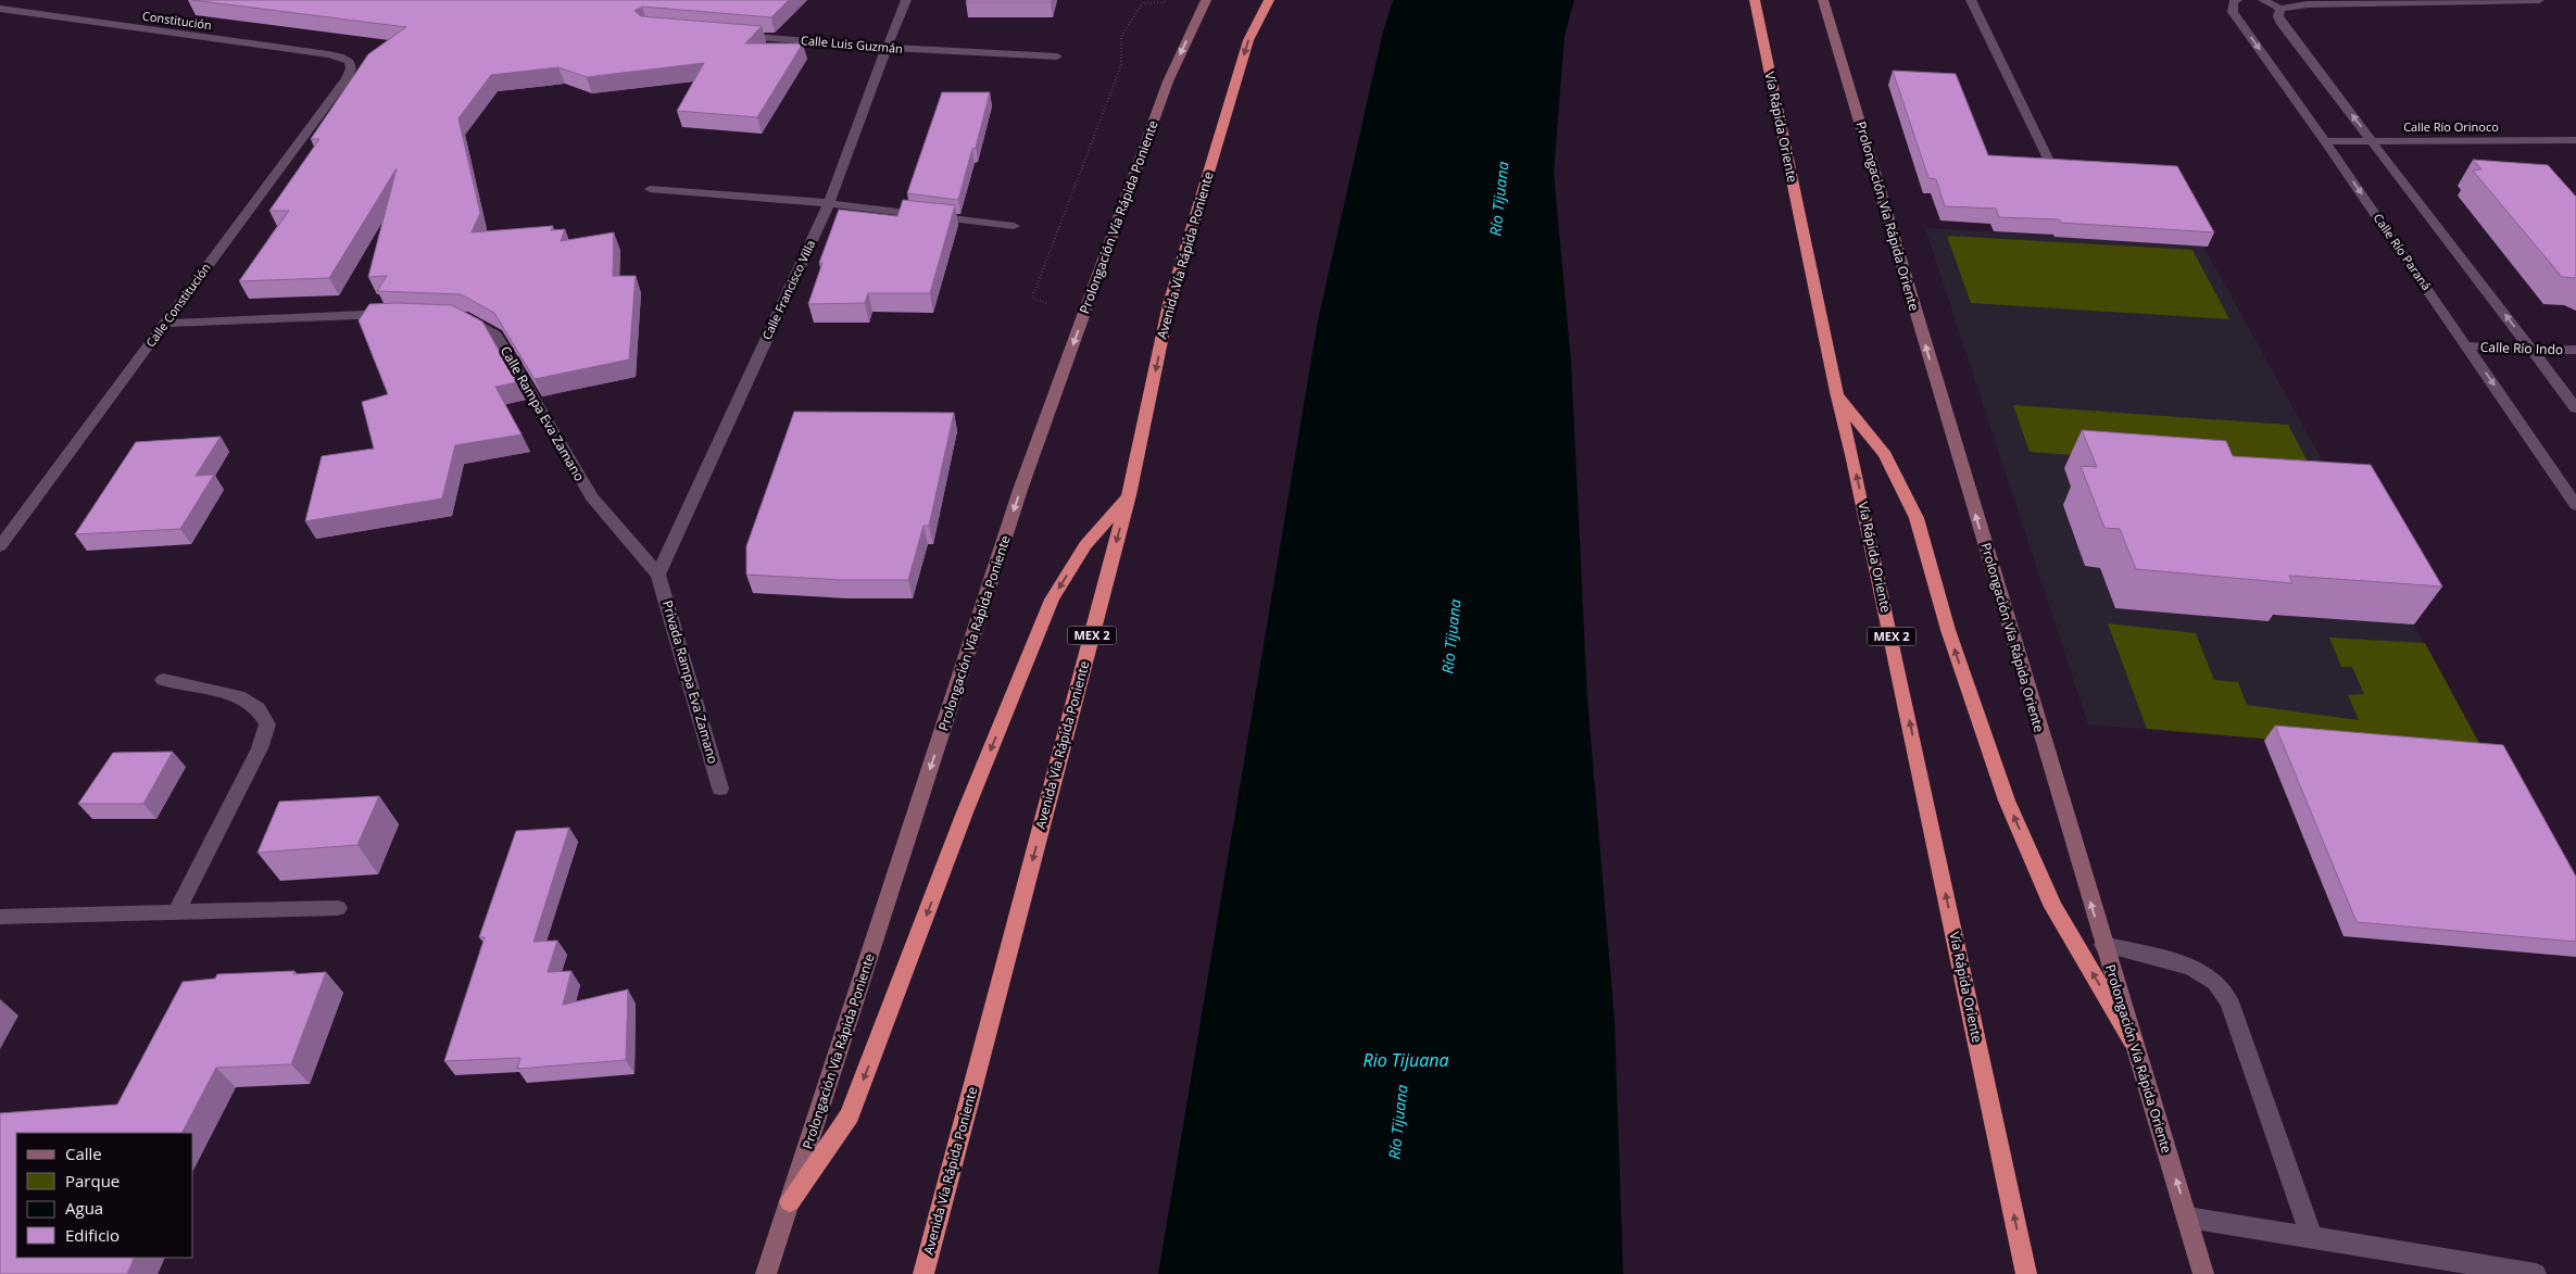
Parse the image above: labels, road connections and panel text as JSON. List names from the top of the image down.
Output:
{
  "streets": {
    "highway": ["Vía Rápida Oriente", "Avenida Vía Rápida Poniente", "MEX 2"],
    "main road": ["Prolongación Vía Rápida Oriente", "Prolongación Vía Rápida Poniente"],
    "street": [
      "Constitución",
      "Calle Luis Guzmán",
      "Calle Río Orinoco",
      "Calle Río Paraná",
      "Calle Francisco Villa",
      "Calle Constitución",
      "Calle Río Indo",
      "Calle Rampa Eva Zamano",
      "Privada Rampa Eva Zamano"
    ]
  },
  "crossings": [
    ["Constitución", "Calle Constitución"],
    ["Calle Luis Guzmán", "Calle Francisco Villa"],
    ["Calle Río Orinoco", "Calle Río Paraná"],
    ["Calle Río Paraná", "Calle Río Indo"],
    ["Calle Francisco Villa", "Calle Rampa Eva Zamano"],
    ["Calle Francisco Villa", "Privada Rampa Eva Zamano"],
    ["Calle Rampa Eva Zamano", "Privada Rampa Eva Zamano"]
  ],
  "one_way": ["Prolongación Vía Rápida Oriente", "Prolongación Vía Rápida Poniente"],
  "water": ["Río Tijuana", "Rio Tijuana"],
  "legend": [
    "Calle",
    "Parque",
    "Agua",
    "Edificio"
  ]
}
